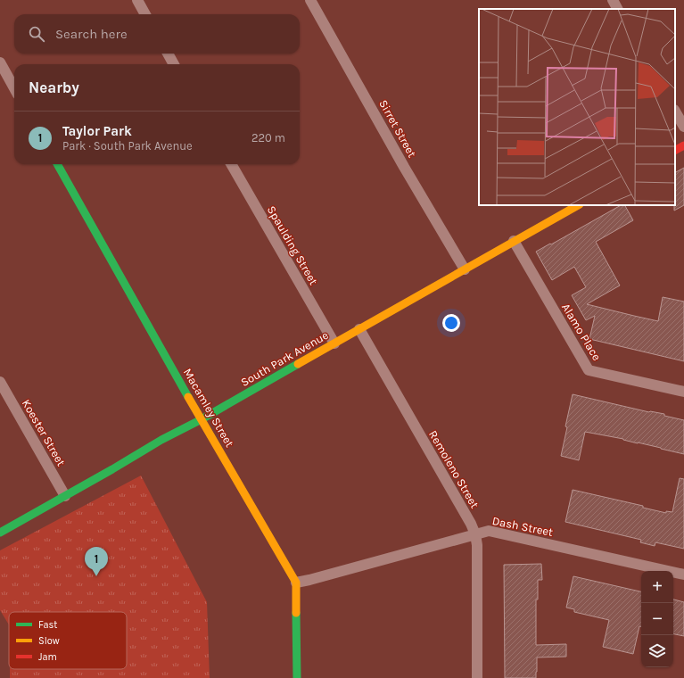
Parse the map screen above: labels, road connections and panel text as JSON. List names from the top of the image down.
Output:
{
  "streets": {
    "main road": ["South Park Avenue", "Macamley Street"],
    "street": [
      "Sirret Street",
      "Spaulding Street",
      "Alamo Place",
      "Koester Street",
      "Remoleno Street",
      "Dash Street"
    ]
  },
  "crossings": [
    ["Sirret Street", "South Park Avenue"],
    ["Spaulding Street", "South Park Avenue"],
    ["Alamo Place", "South Park Avenue"],
    ["South Park Avenue", "Macamley Street"],
    ["South Park Avenue", "Koester Street"],
    ["South Park Avenue", "Remoleno Street"],
    ["Macamley Street", "Dash Street"],
    ["Remoleno Street", "Dash Street"]
  ],
  "legend": ["Fast", "Slow", "Jam"],
  "page": {
    "search": "Search here",
    "heading": "Nearby",
    "list": [
      {
        "mark": "1",
        "name": "Taylor Park",
        "note": "Park · South Park Avenue",
        "value": "220 m"
      }
    ],
    "pins": "1",
    "map_buttons": ["+", "−"]
  }
}
